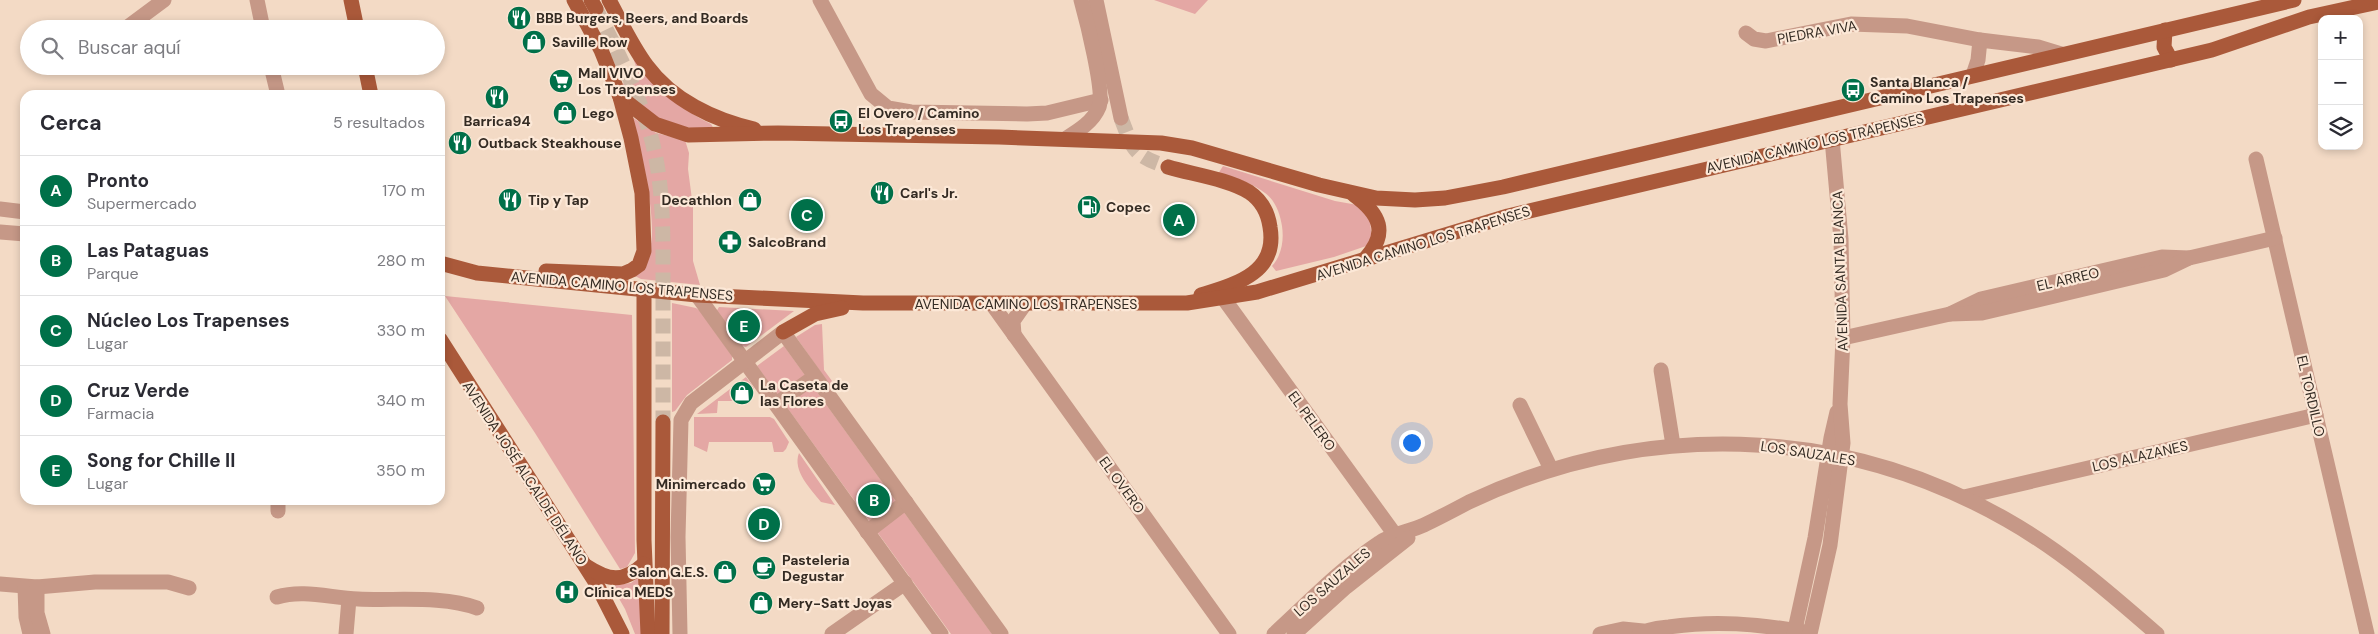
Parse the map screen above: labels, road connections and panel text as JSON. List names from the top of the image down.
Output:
{
  "streets": {
    "main road": ["AVENIDA CAMINO LOS TRAPENSES", "AVENIDA JOSÉ ALCALDE DÉLANO"],
    "street": [
      "PIEDRA VIVA",
      "AVENIDA SANTA BLANCA",
      "EL ARREO",
      "EL TORDILLO",
      "EL PELERO",
      "LOS SAUZALES",
      "LOS ALAZANES",
      "EL OVERO"
    ]
  },
  "crossings": [
    ["AVENIDA CAMINO LOS TRAPENSES", "AVENIDA SANTA BLANCA"],
    ["AVENIDA CAMINO LOS TRAPENSES", "EL PELERO"],
    ["AVENIDA CAMINO LOS TRAPENSES", "EL OVERO"],
    ["AVENIDA SANTA BLANCA", "EL ARREO"],
    ["AVENIDA SANTA BLANCA", "LOS SAUZALES"],
    ["EL ARREO", "EL TORDILLO"],
    ["EL TORDILLO", "LOS ALAZANES"],
    ["EL PELERO", "LOS SAUZALES"],
    ["LOS SAUZALES", "LOS ALAZANES"]
  ],
  "places": {
    "restaurant": [
      "BBB Burgers, Beers, and Boards",
      "Barrica94",
      "Outback Steakhouse",
      "Carl's Jr.",
      "Tip y Tap"
    ],
    "shop": [
      "Saville Row",
      "Lego",
      "Decathlon",
      "La Caseta de las Flores",
      "Salon G.E.S.",
      "Mery-Satt Joyas"
    ],
    "supermarket": ["Mall VIVO Los Trapenses", "Minimercado"],
    "bus stop": ["Santa Blanca / Camino Los Trapenses", "El Overo / Camino Los Trapenses"],
    "fuel station": ["Copec"],
    "pharmacy": ["SalcoBrand"],
    "cafe": ["Pasteleria Degustar"],
    "hospital": ["Clínica MEDS"]
  },
  "page": {
    "map_buttons": ["+", "−"],
    "search": "Buscar aquí",
    "heading": ["Cerca", "5 resultados"],
    "list": [
      {
        "mark": "A",
        "name": "Pronto",
        "note": "Supermercado",
        "value": "170 m"
      },
      {
        "mark": "B",
        "name": "Las Pataguas",
        "note": "Parque",
        "value": "280 m"
      },
      {
        "mark": "C",
        "name": "Núcleo Los Trapenses",
        "note": "Lugar",
        "value": "330 m"
      },
      {
        "mark": "D",
        "name": "Cruz Verde",
        "note": "Farmacia",
        "value": "340 m"
      },
      {
        "mark": "E",
        "name": "Song for Chille II",
        "note": "Lugar",
        "value": "350 m"
      }
    ],
    "pins": [
      "C",
      "A",
      "E",
      "B",
      "D"
    ]
  }
}
